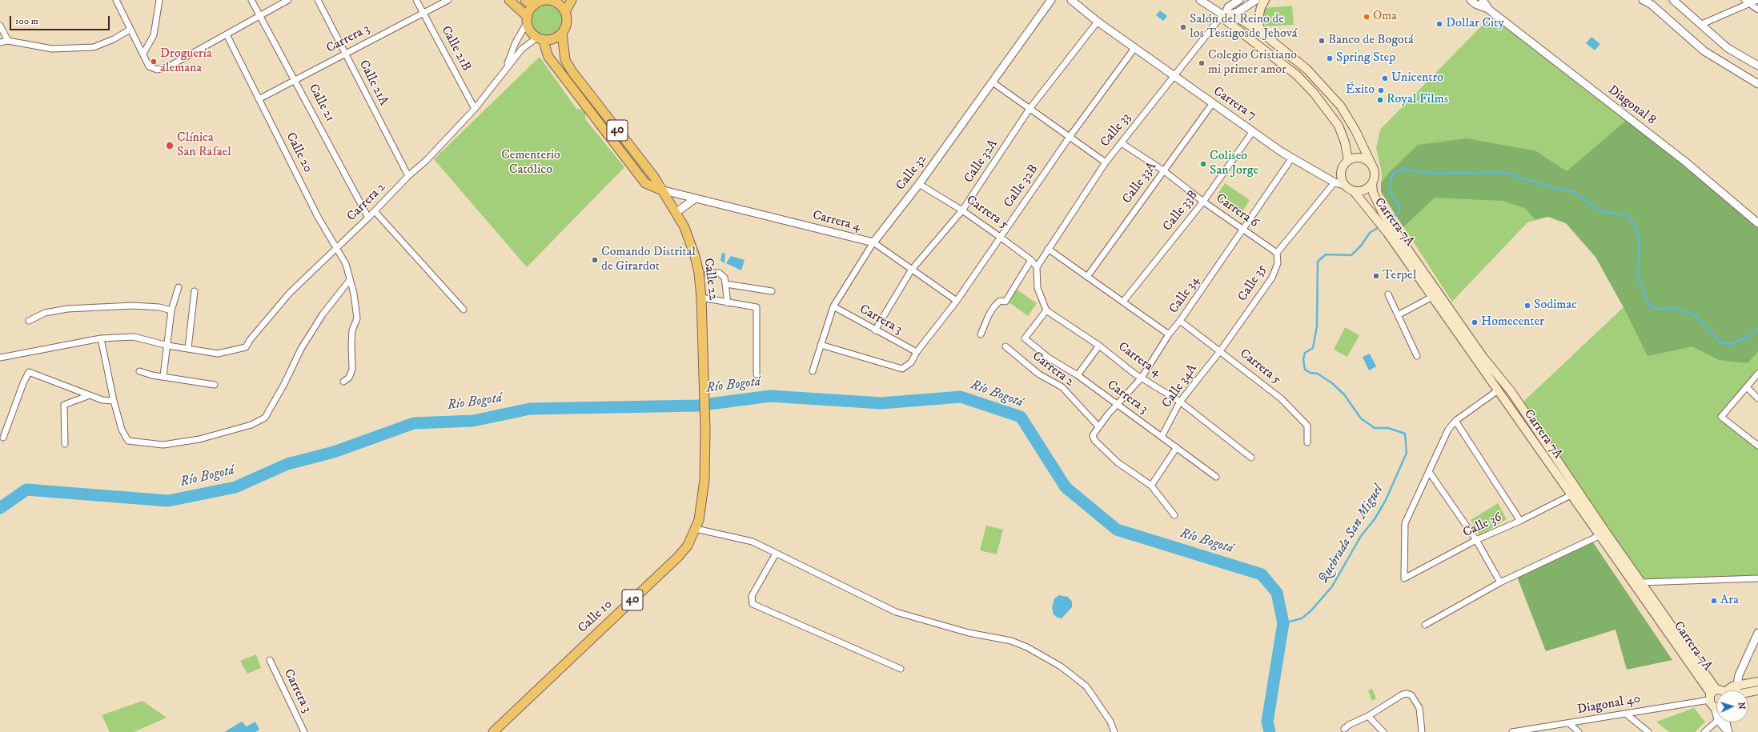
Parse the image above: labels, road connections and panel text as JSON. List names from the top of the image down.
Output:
{
  "streets": {
    "main road": [
      "40",
      "Carrera 7A",
      "Calle 22",
      "Calle 10",
      "Diagonal 40"
    ],
    "street": [
      "Carrera 3",
      "Calle 21B",
      "Calle 21A",
      "Calle 21",
      "Carrera 7",
      "Diagonal 8",
      "Calle 33",
      "Calle 20",
      "Calle 32A",
      "Calle 32",
      "Calle 33A",
      "Calle 32B",
      "Carrera 2",
      "Calle 33B",
      "Carrera 6",
      "Carrera 5",
      "Carrera 4",
      "Calle 35",
      "Calle 34",
      "Calle 34A",
      "Calle 36"
    ]
  },
  "crossings": [
    ["Carrera 3", "Calle 21B"],
    ["Carrera 3", "Calle 21A"],
    ["Carrera 3", "Calle 21"],
    ["Carrera 3", "Calle 20"],
    ["Carrera 3", "Calle 32A"],
    ["Carrera 3", "Calle 32"],
    ["Carrera 3", "Calle 32B"],
    ["Carrera 3", "Carrera 4"],
    ["Carrera 3", "Calle 34"],
    ["Carrera 3", "Calle 34A"],
    ["Calle 21B", "Carrera 2"],
    ["Calle 21A", "Carrera 2"],
    ["Calle 21", "Carrera 2"],
    ["Carrera 7", "Calle 33"],
    ["Carrera 7", "Calle 32A"],
    ["Carrera 7", "Calle 33A"],
    ["Carrera 7", "Calle 32B"],
    ["Carrera 7", "Calle 33B"],
    ["Carrera 7", "Carrera 7A"],
    ["Carrera 7", "Calle 35"],
    ["Carrera 7", "Calle 34"],
    ["40", "Carrera 2"],
    ["40", "Carrera 4"],
    ["40", "Calle 22"],
    ["Calle 33", "Carrera 6"],
    ["Calle 33", "Carrera 5"],
    ["Calle 20", "Carrera 2"],
    ["Calle 32A", "Carrera 5"],
    ["Calle 32A", "Carrera 4"],
    ["Calle 32", "Calle 32B"],
    ["Calle 32", "Carrera 5"],
    ["Calle 32", "Carrera 4"],
    ["Calle 33A", "Carrera 6"],
    ["Calle 32B", "Carrera 5"],
    ["Calle 32B", "Carrera 4"],
    ["Carrera 2", "Calle 22"],
    ["Carrera 2", "Calle 34"],
    ["Calle 33B", "Carrera 6"],
    ["Carrera 6", "Calle 35"],
    ["Carrera 6", "Calle 34"],
    ["Carrera 5", "Calle 35"],
    ["Carrera 5", "Calle 34"],
    ["Carrera 5", "Calle 34A"],
    ["Carrera 4", "Calle 22"],
    ["Carrera 4", "Calle 34"],
    ["Carrera 4", "Calle 34A"],
    ["Carrera 7A", "Calle 36"],
    ["Calle 22", "Calle 10"],
    ["Calle 35", "Calle 34A"]
  ],
  "water": ["Río Bogotá", "Quebrada San Miguel"],
  "parks": ["Cementerio Católico"],
  "places": [
    "Oma",
    "Dollar City",
    "Salón del Reino de los Testigosde Jehová",
    "Banco de Bogotá",
    "Spring Step",
    "Droguería alemana",
    "Colegio Cristiano mi primer amor",
    "Unicentro",
    "Éxito",
    "Royal Films",
    "Clínica San Rafael",
    "Coliseo San Jorge",
    "Comando Distrital de Girardot",
    "Terpel",
    "Sodimac",
    "Homecenter",
    "Ara"
  ],
  "scale_bar": "100 m",
  "north": "right"
}
